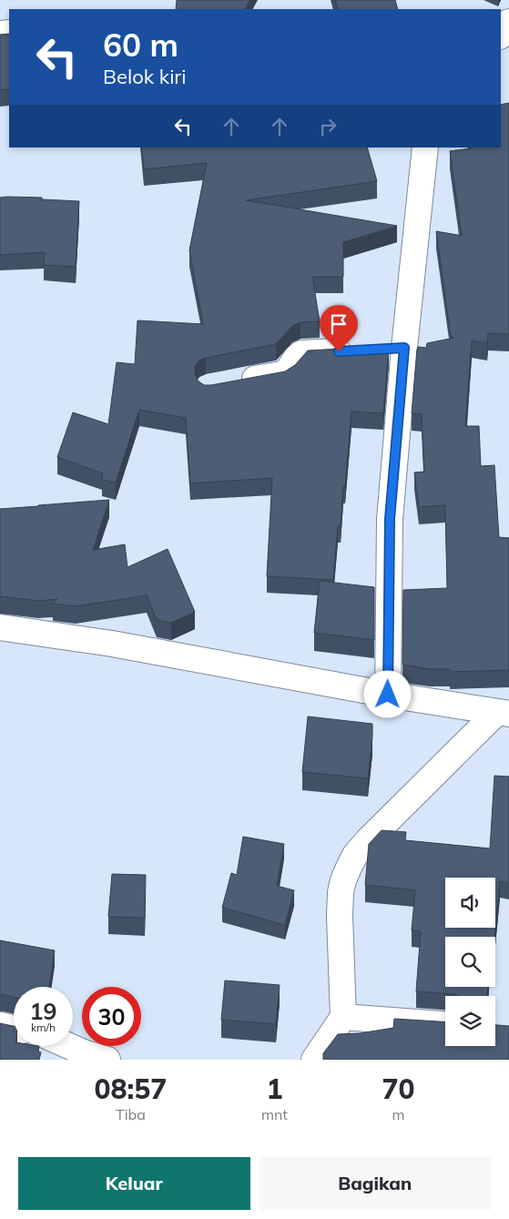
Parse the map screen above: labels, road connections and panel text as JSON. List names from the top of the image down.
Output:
{
  "page": {
    "turn": ["60 m", "Belok kiri"],
    "speed": "19 km/h",
    "limit": "30",
    "eta": [
      "08:57",
      "Tiba",
      "1",
      "mnt",
      "70",
      "m"
    ],
    "buttons": ["Keluar", "Bagikan"]
  }
}
